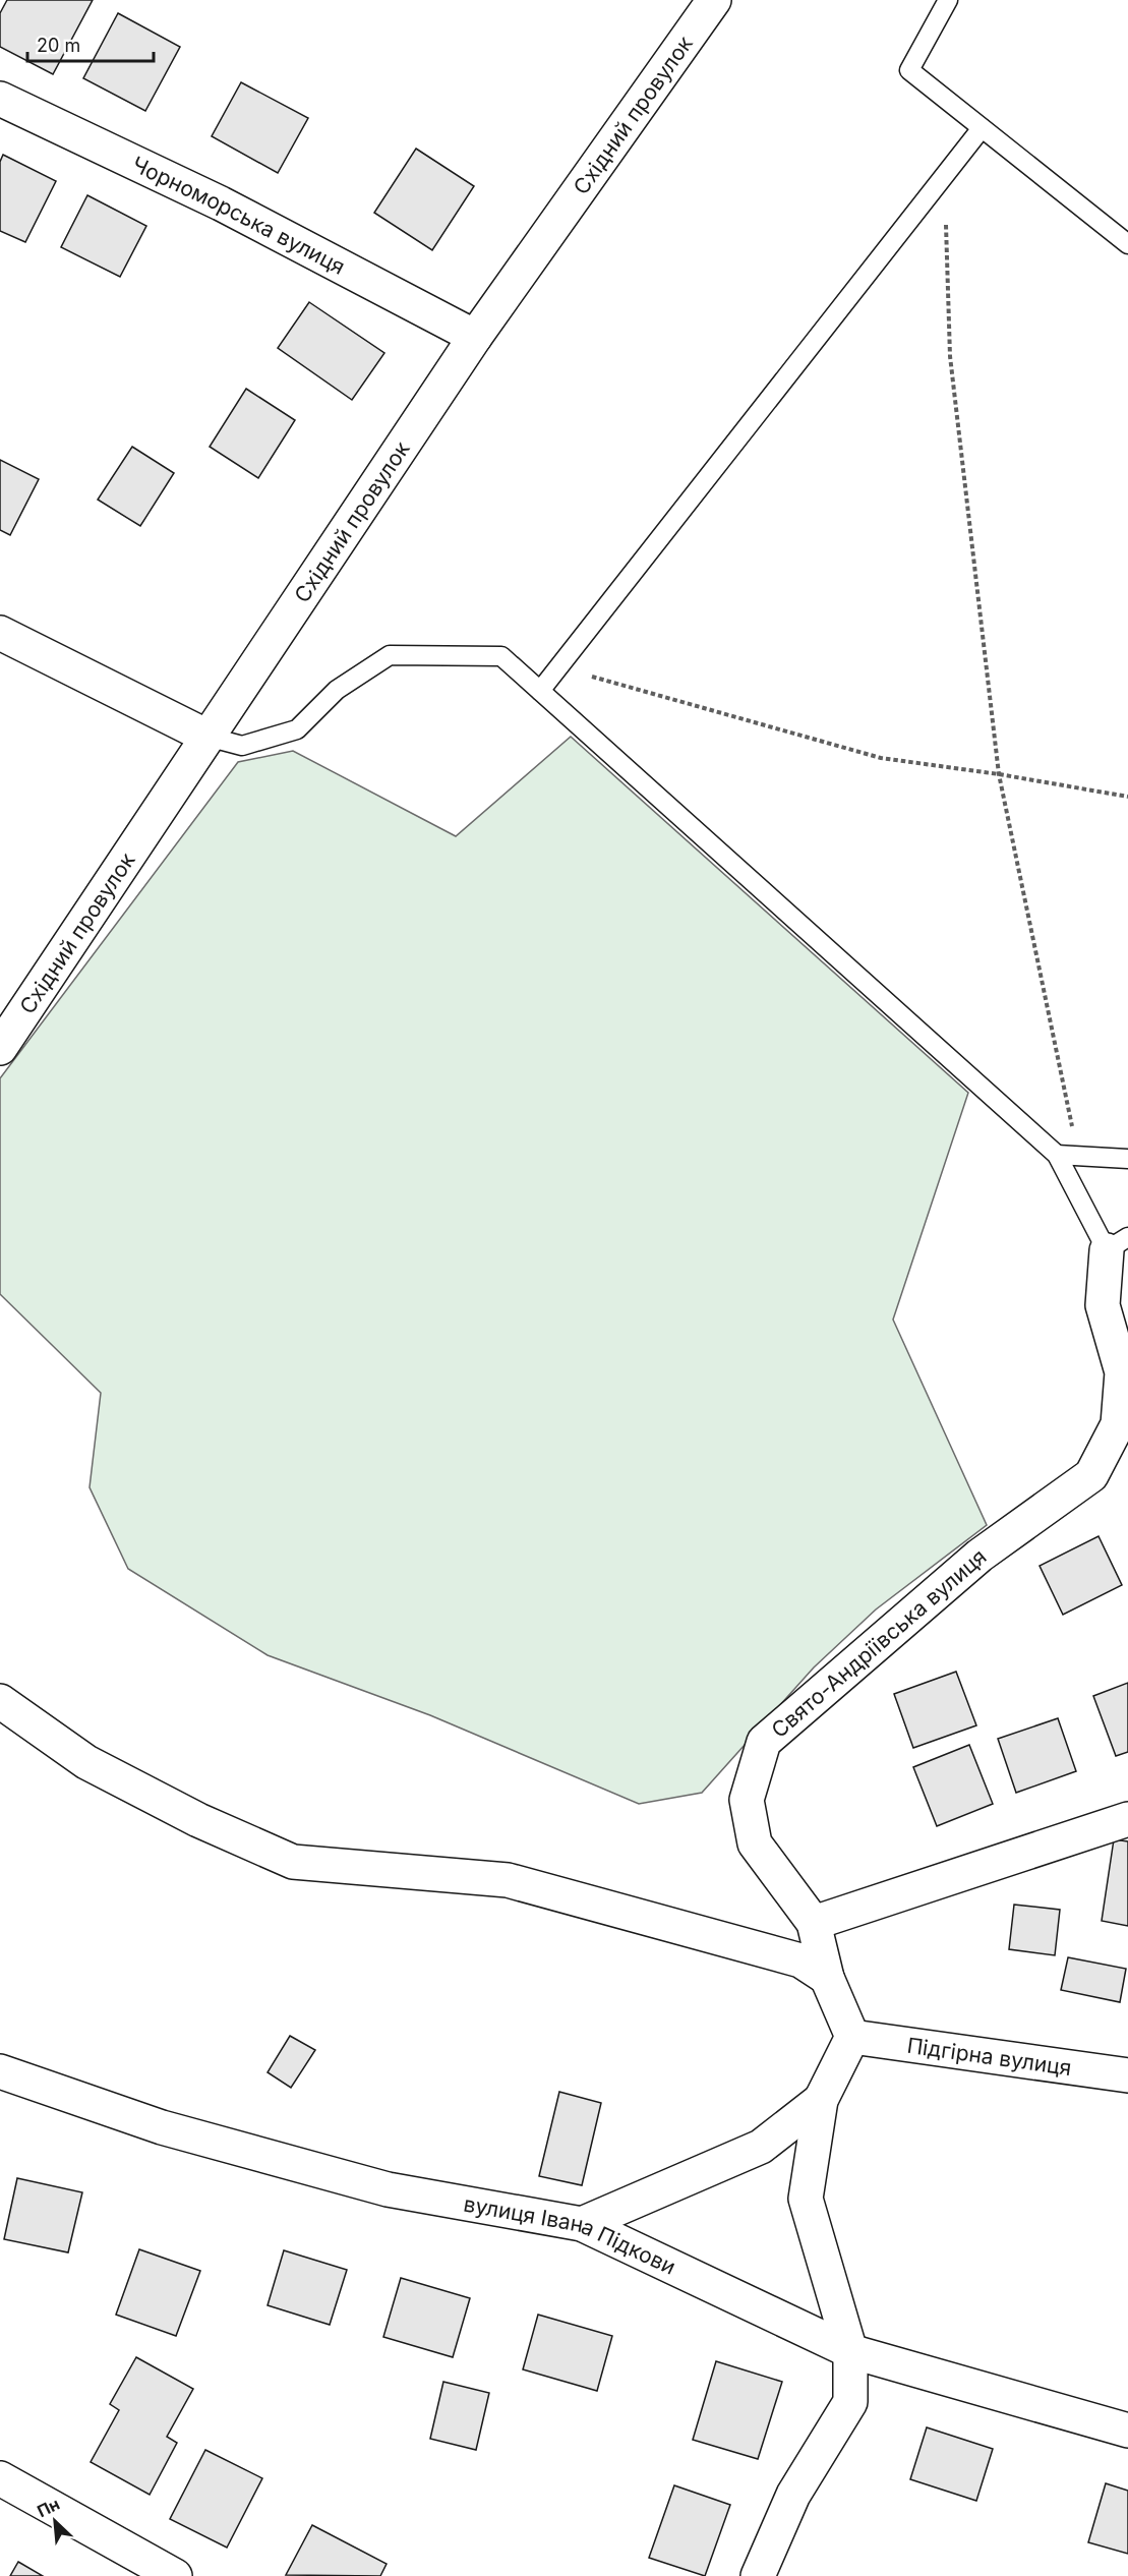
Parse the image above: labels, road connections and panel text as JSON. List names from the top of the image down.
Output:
{
  "streets": {
    "street": [
      "Східний провулок",
      "Чорноморська вулиця",
      "Свято-Андріївська вулиця",
      "Підгірна вулиця",
      "вулиця Івана Підкови"
    ]
  },
  "crossings": [
    ["Східний провулок", "Чорноморська вулиця"],
    ["Свято-Андріївська вулиця", "Підгірна вулиця"]
  ],
  "scale_bar": "20 m",
  "north": "top left"
}
